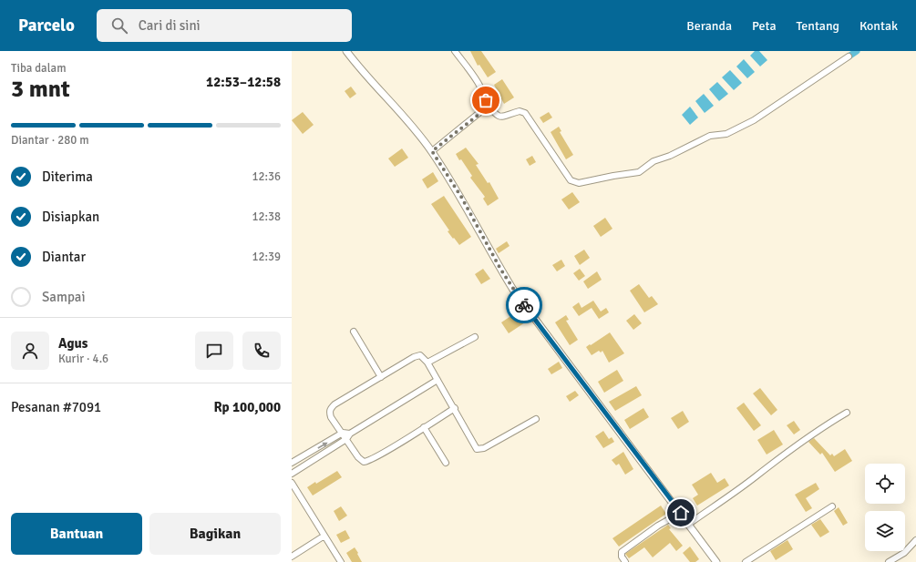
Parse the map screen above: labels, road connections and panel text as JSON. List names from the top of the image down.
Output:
{
  "page": {
    "header": "Parcelo",
    "search": "Cari di sini",
    "nav": [
      "Beranda",
      "Peta",
      "Tentang",
      "Kontak"
    ],
    "heading": ["3 mnt", "Tiba dalam", "12:53–12:58"],
    "panel": [
      "Agus",
      "Kurir · 4.6",
      "Pesanan #7091",
      "Rp 100,000"
    ],
    "bar": "Diantar · 280 m",
    "list": [
      ["Diterima", "12:36"],
      ["Disiapkan", "12:38"],
      ["Diantar", "12:39"],
      "Sampai"
    ],
    "buttons": ["Bantuan", "Bagikan"]
  }
}
